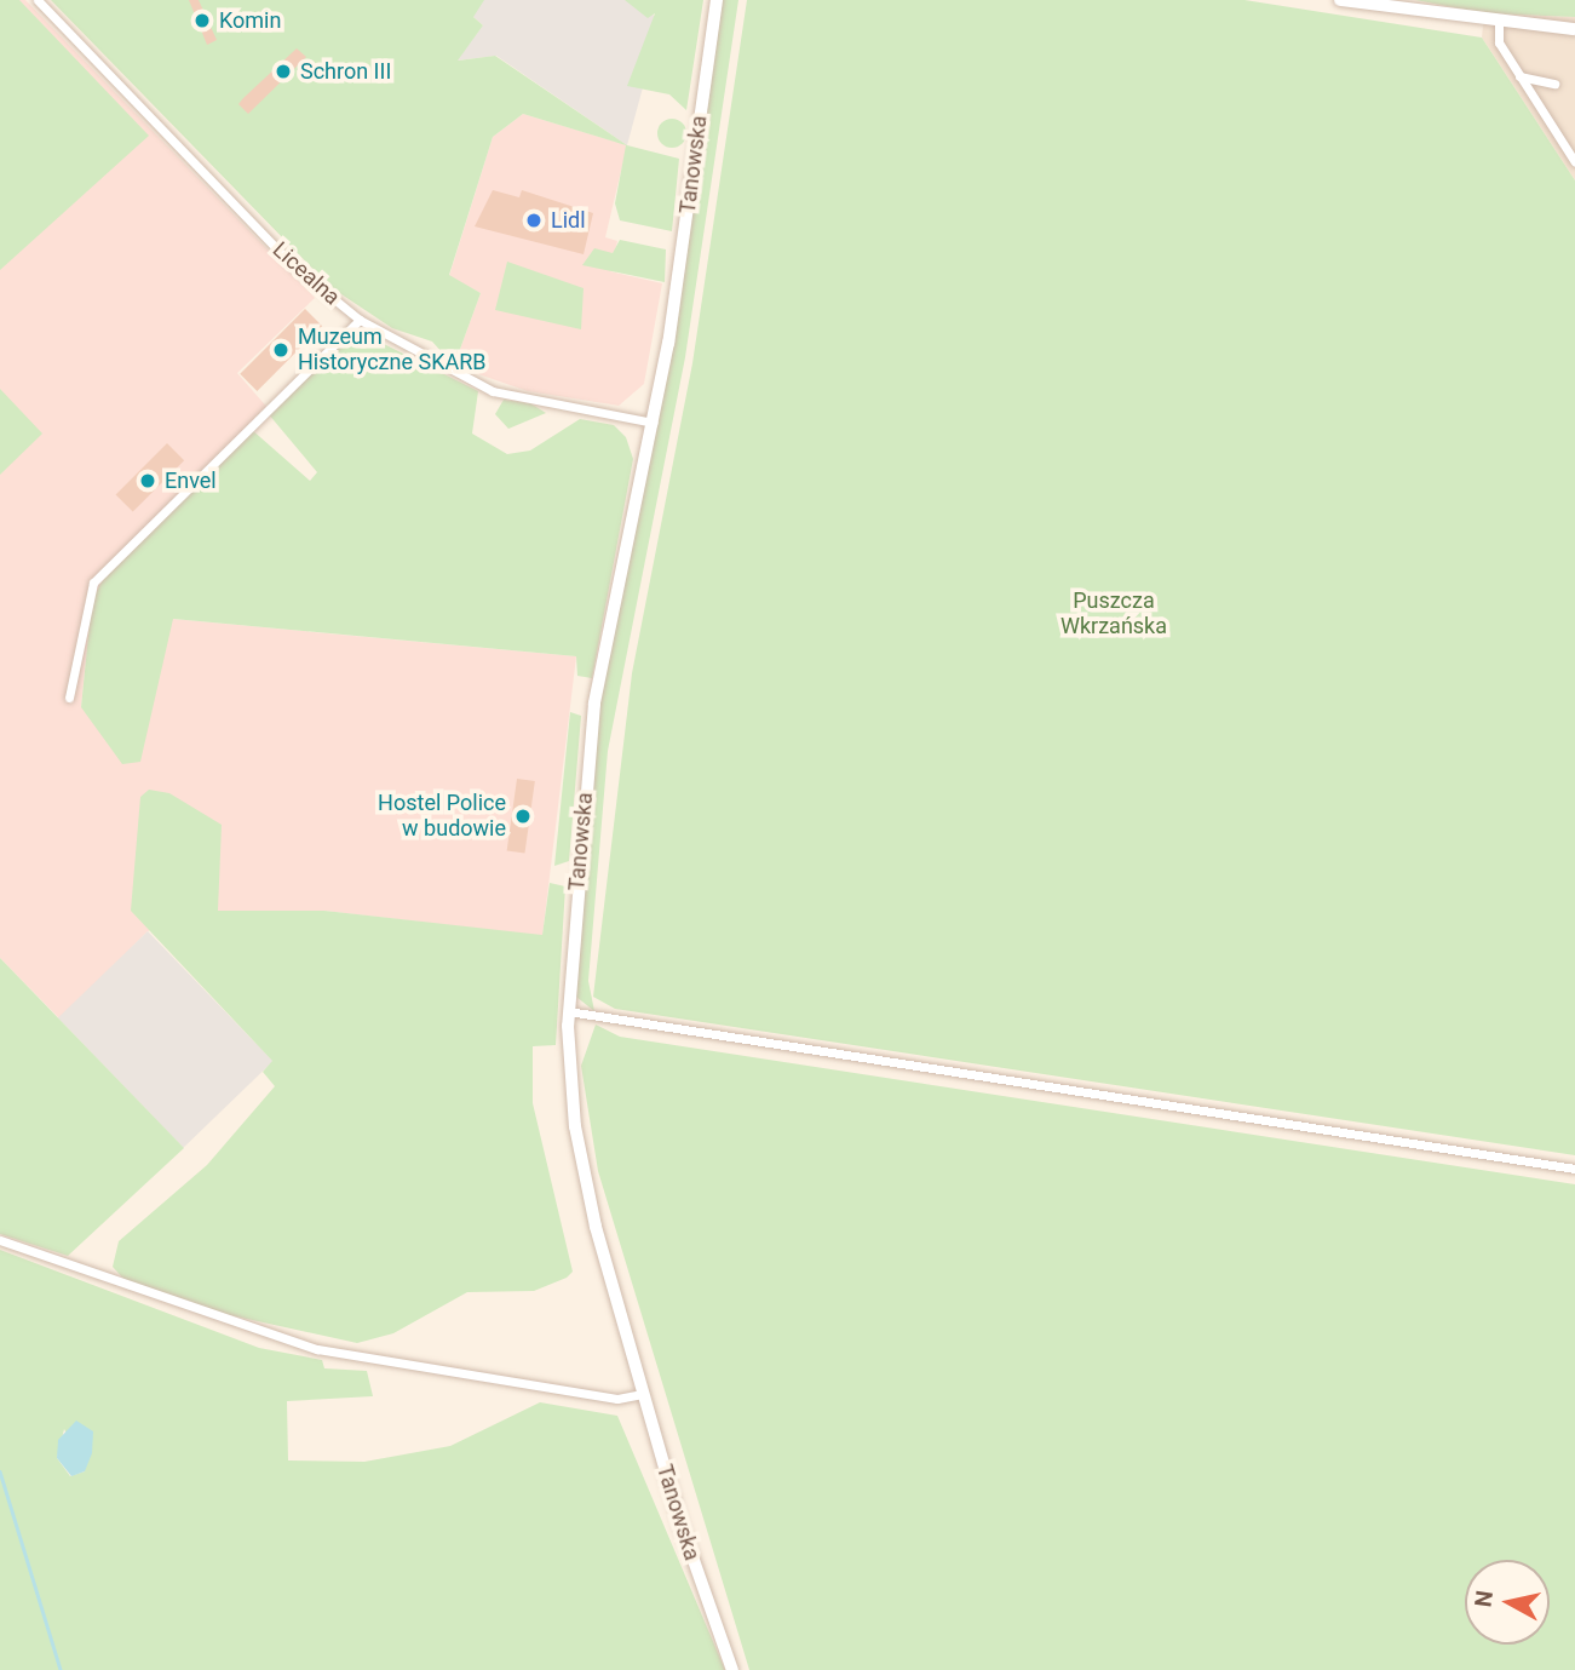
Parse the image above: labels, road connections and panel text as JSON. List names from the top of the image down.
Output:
{
  "streets": {
    "main road": ["Tanowska"],
    "street": ["Licealna"]
  },
  "crossings": [
    ["Tanowska", "Licealna"]
  ],
  "parks": ["Puszcza Wkrzańska"],
  "places": [
    "Komin",
    "Schron III",
    "Lidl",
    "Muzeum Historyczne SKARB",
    "Envel",
    "Hostel Police w budowie"
  ],
  "north": "left"
}
